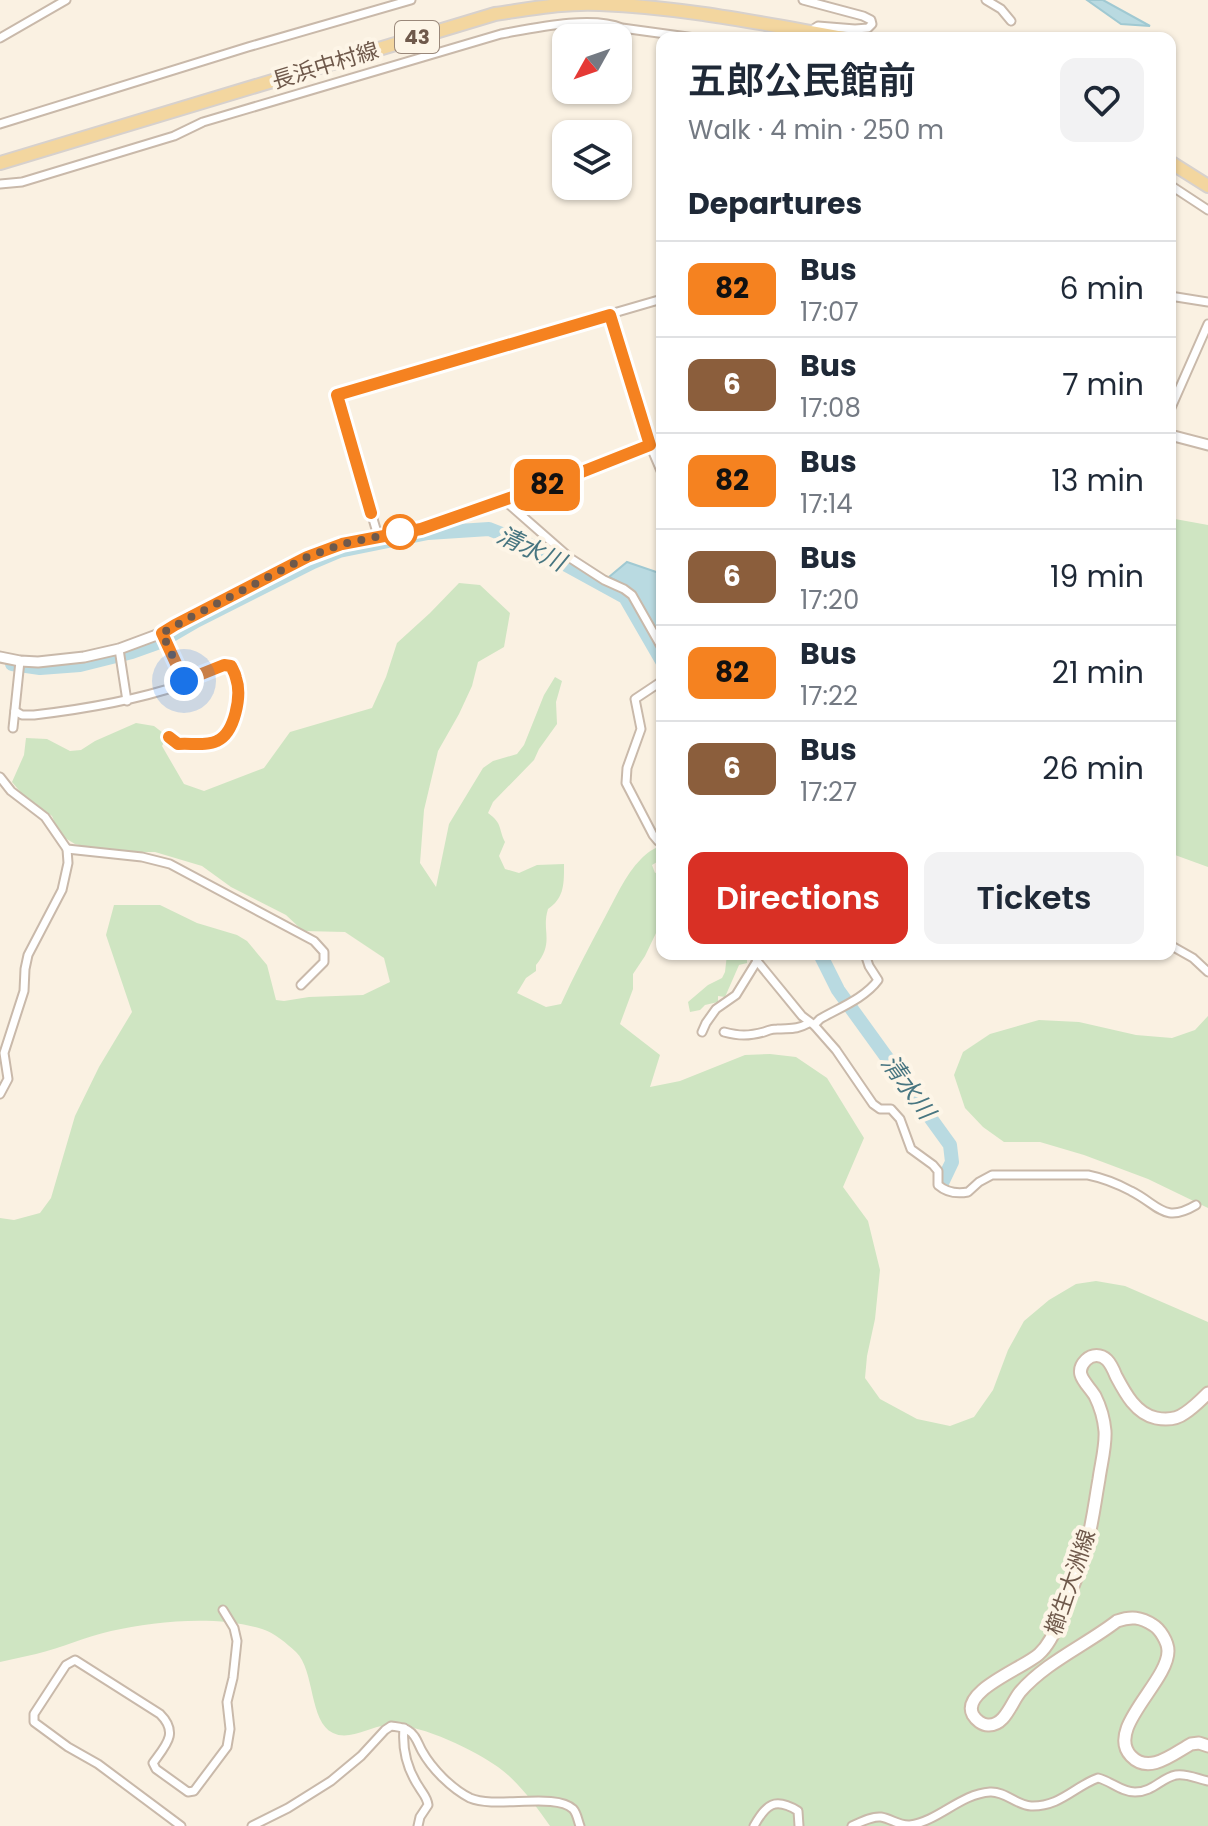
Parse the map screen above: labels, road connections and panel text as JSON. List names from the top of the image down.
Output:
{
  "streets": {
    "main road": ["43", "長浜中村線", "櫛生大洲線"]
  },
  "water": ["清水川"],
  "lines": ["bus line 82"],
  "north": "bottom left",
  "page": {
    "on_map": "82",
    "heading": [
      ["五郎公民館前", "Walk · 4 min · 250 m"],
      "Departures"
    ],
    "list": [
      {
        "mark": "82",
        "name": "Bus",
        "note": "17:07",
        "value": "6 min"
      },
      {
        "mark": "6",
        "name": "Bus",
        "note": "17:08",
        "value": "7 min"
      },
      {
        "mark": "82",
        "name": "Bus",
        "note": "17:14",
        "value": "13 min"
      },
      {
        "mark": "6",
        "name": "Bus",
        "note": "17:20",
        "value": "19 min"
      },
      {
        "mark": "82",
        "name": "Bus",
        "note": "17:22",
        "value": "21 min"
      },
      {
        "mark": "6",
        "name": "Bus",
        "note": "17:27",
        "value": "26 min"
      }
    ],
    "buttons": ["Directions", "Tickets"]
  }
}
